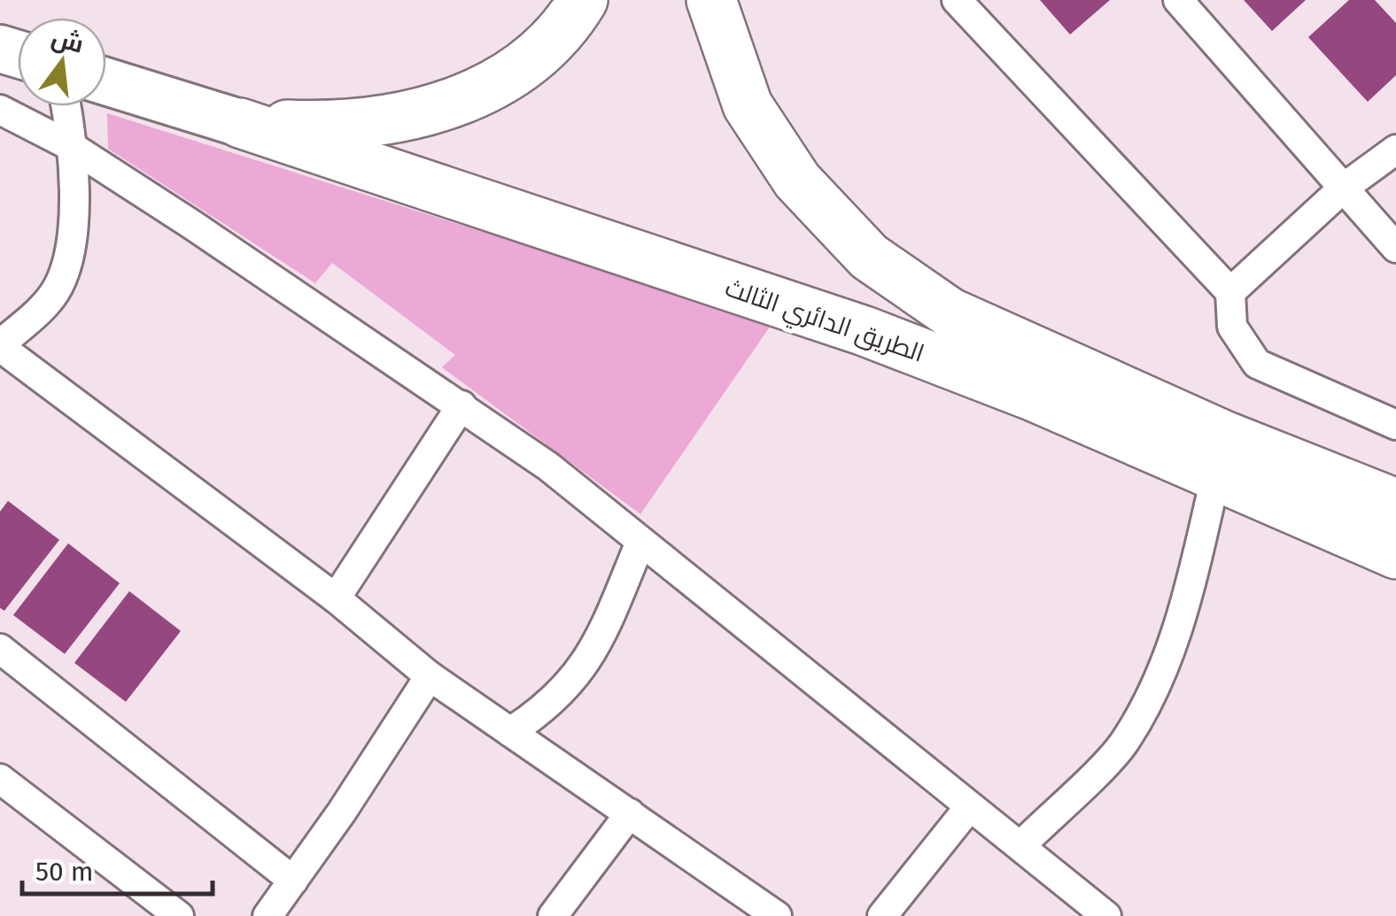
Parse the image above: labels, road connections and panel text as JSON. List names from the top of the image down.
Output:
{
  "streets": {
    "highway": ["الطريق الدائري الثالث"]
  },
  "scale_bar": "50 m",
  "north": "top"
}
